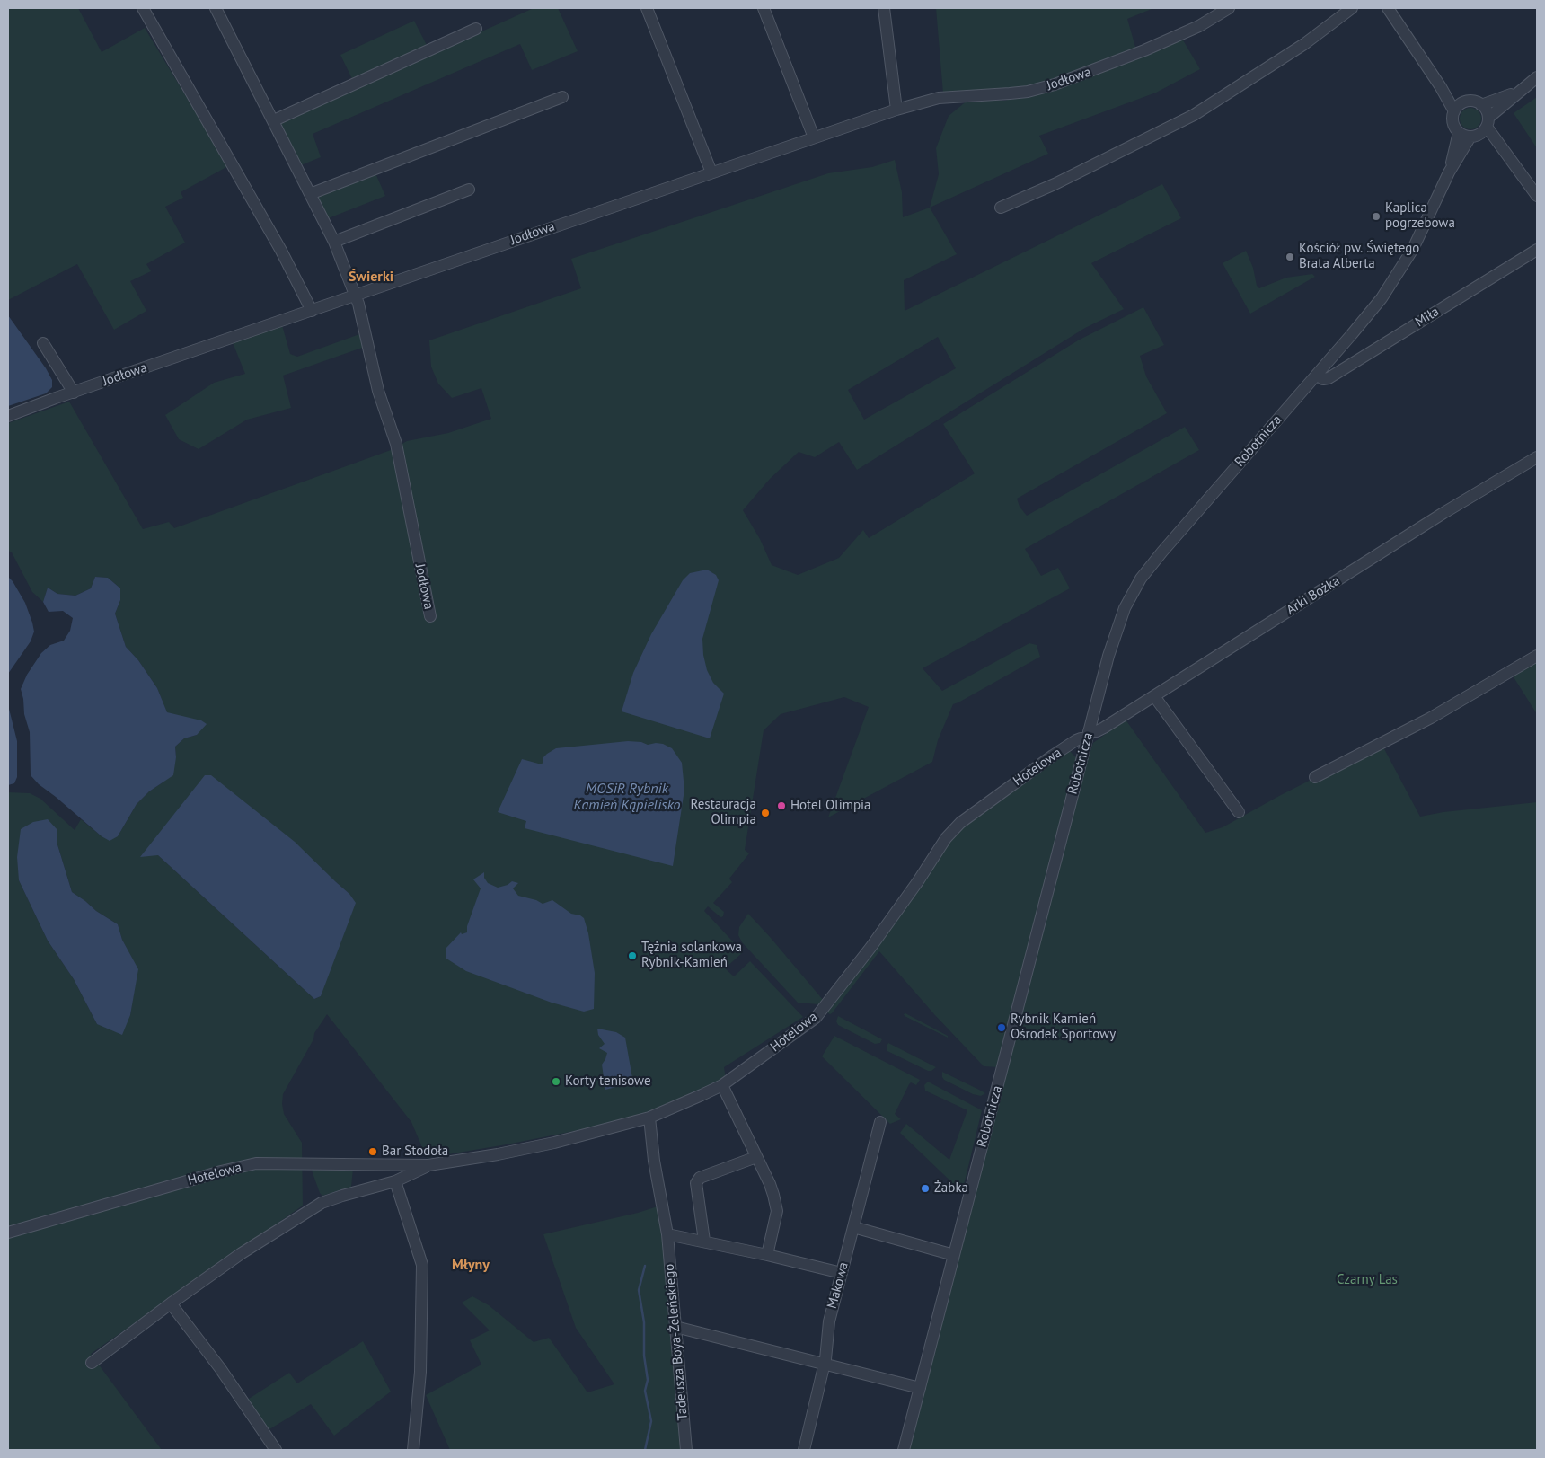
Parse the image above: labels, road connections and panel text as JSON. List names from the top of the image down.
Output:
{
  "streets": {
    "street": [
      "Jodłowa",
      "Miła",
      "Robotnicza",
      "Arki Bożka",
      "Hotelowa",
      "Makowa",
      "Tadeusza Boya-Żeleńskiego"
    ]
  },
  "crossings": [
    ["Miła", "Robotnicza"],
    ["Robotnicza", "Arki Bożka"],
    ["Robotnicza", "Hotelowa"],
    ["Arki Bożka", "Hotelowa"],
    ["Hotelowa", "Tadeusza Boya-Żeleńskiego"]
  ],
  "districts": ["Świerki", "Młyny"],
  "water": ["MOSiR Rybnik Kamień Kąpielisko"],
  "parks": ["Czarny Las"],
  "places": [
    "Kaplica pogrzebowa",
    "Kościół pw. Świętego Brata Alberta",
    "Hotel Olimpia",
    "Restauracja Olimpia",
    "Tężnia solankowa Rybnik-Kamień",
    "Rybnik Kamień Ośrodek Sportowy",
    "Korty tenisowe",
    "Bar Stodoła",
    "Żabka"
  ]
}
